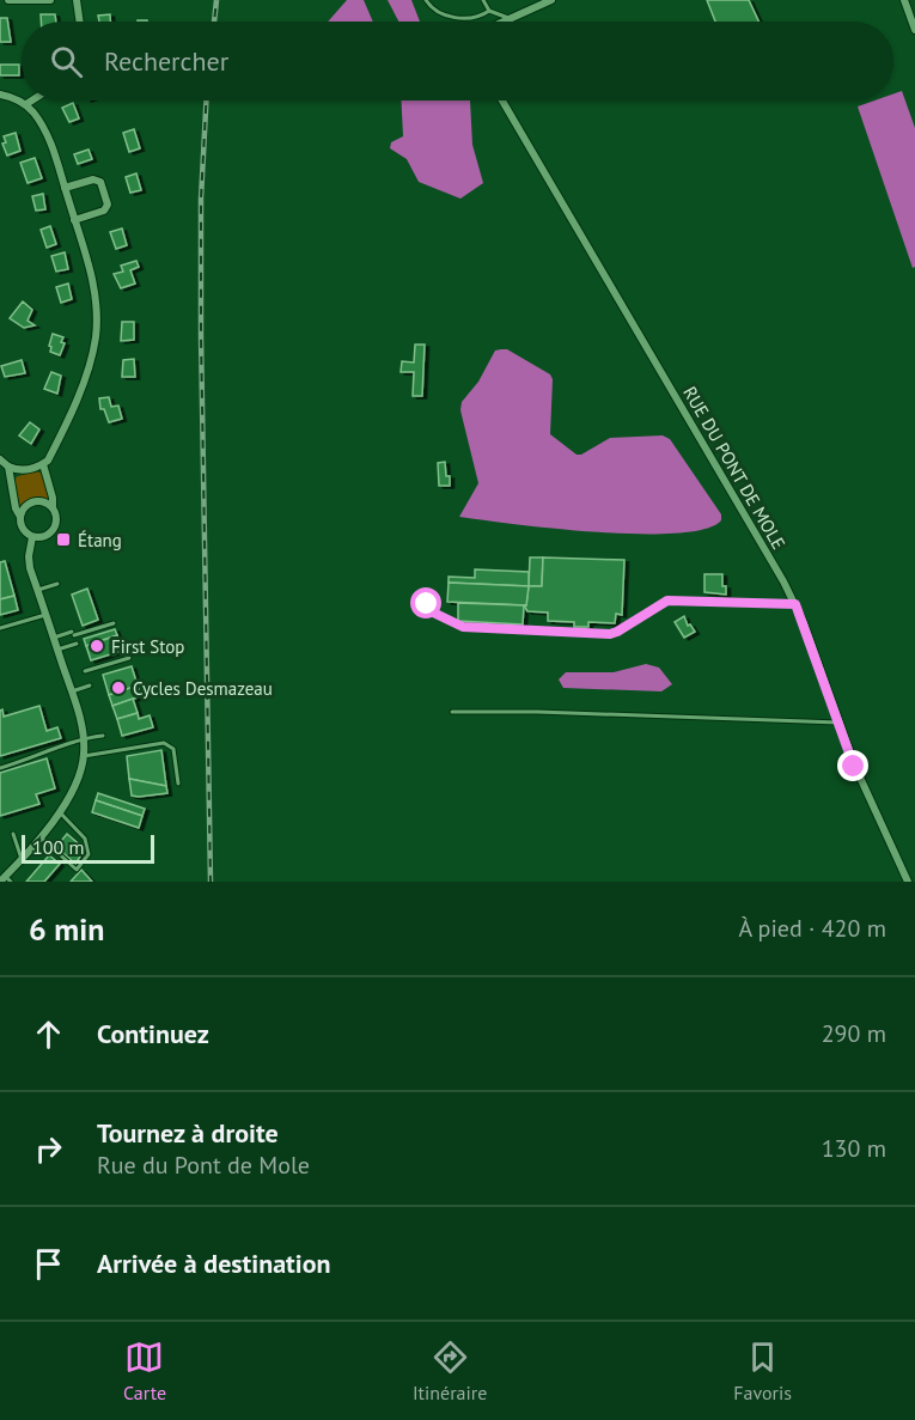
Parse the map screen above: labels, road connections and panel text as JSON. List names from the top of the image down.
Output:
{
  "streets": {
    "street": ["RUE DU PONT DE MOLE"]
  },
  "places": {
    "transit": ["Étang"],
    "other": ["First Stop", "Cycles Desmazeau"]
  },
  "scale_bar": "100 m",
  "page": {
    "search": "Rechercher",
    "scale": "100 m",
    "heading": ["6 min", "À pied · 420 m"],
    "list": [
      ["Continuez", "290 m"],
      ["Tournez à droite", "Rue du Pont de Mole", "130 m"],
      "Arrivée à destination"
    ],
    "nav": ["Carte", "Itinéraire", "Favoris"]
  }
}
